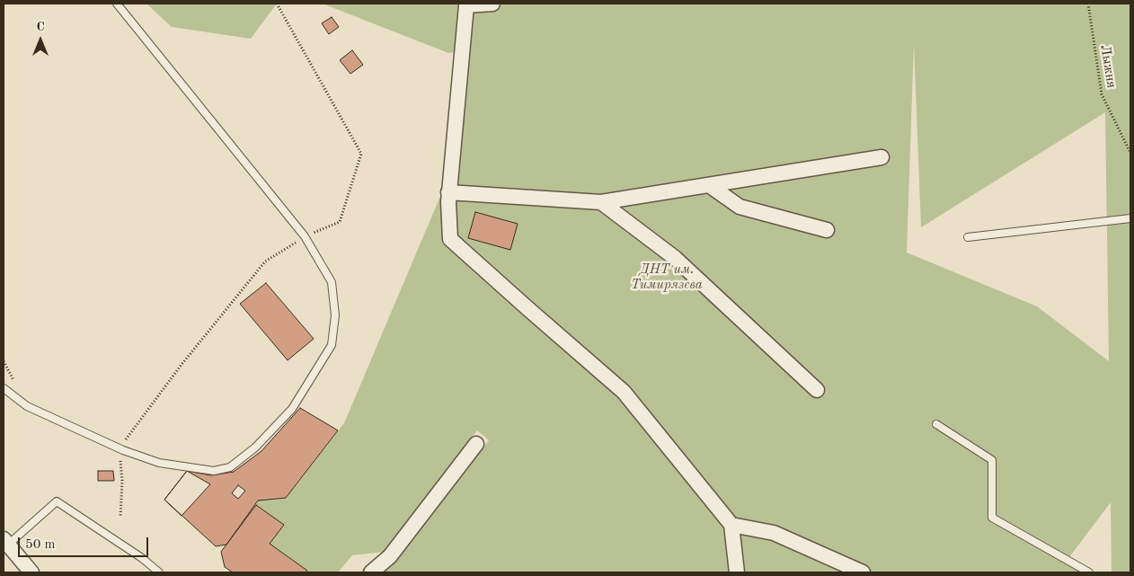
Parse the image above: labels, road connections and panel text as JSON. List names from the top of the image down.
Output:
{
  "streets": {
    "path": ["Лыжня"]
  },
  "parks": ["ДНТ им. Тимирязева"],
  "scale_bar": "50 m",
  "north": "top"
}
